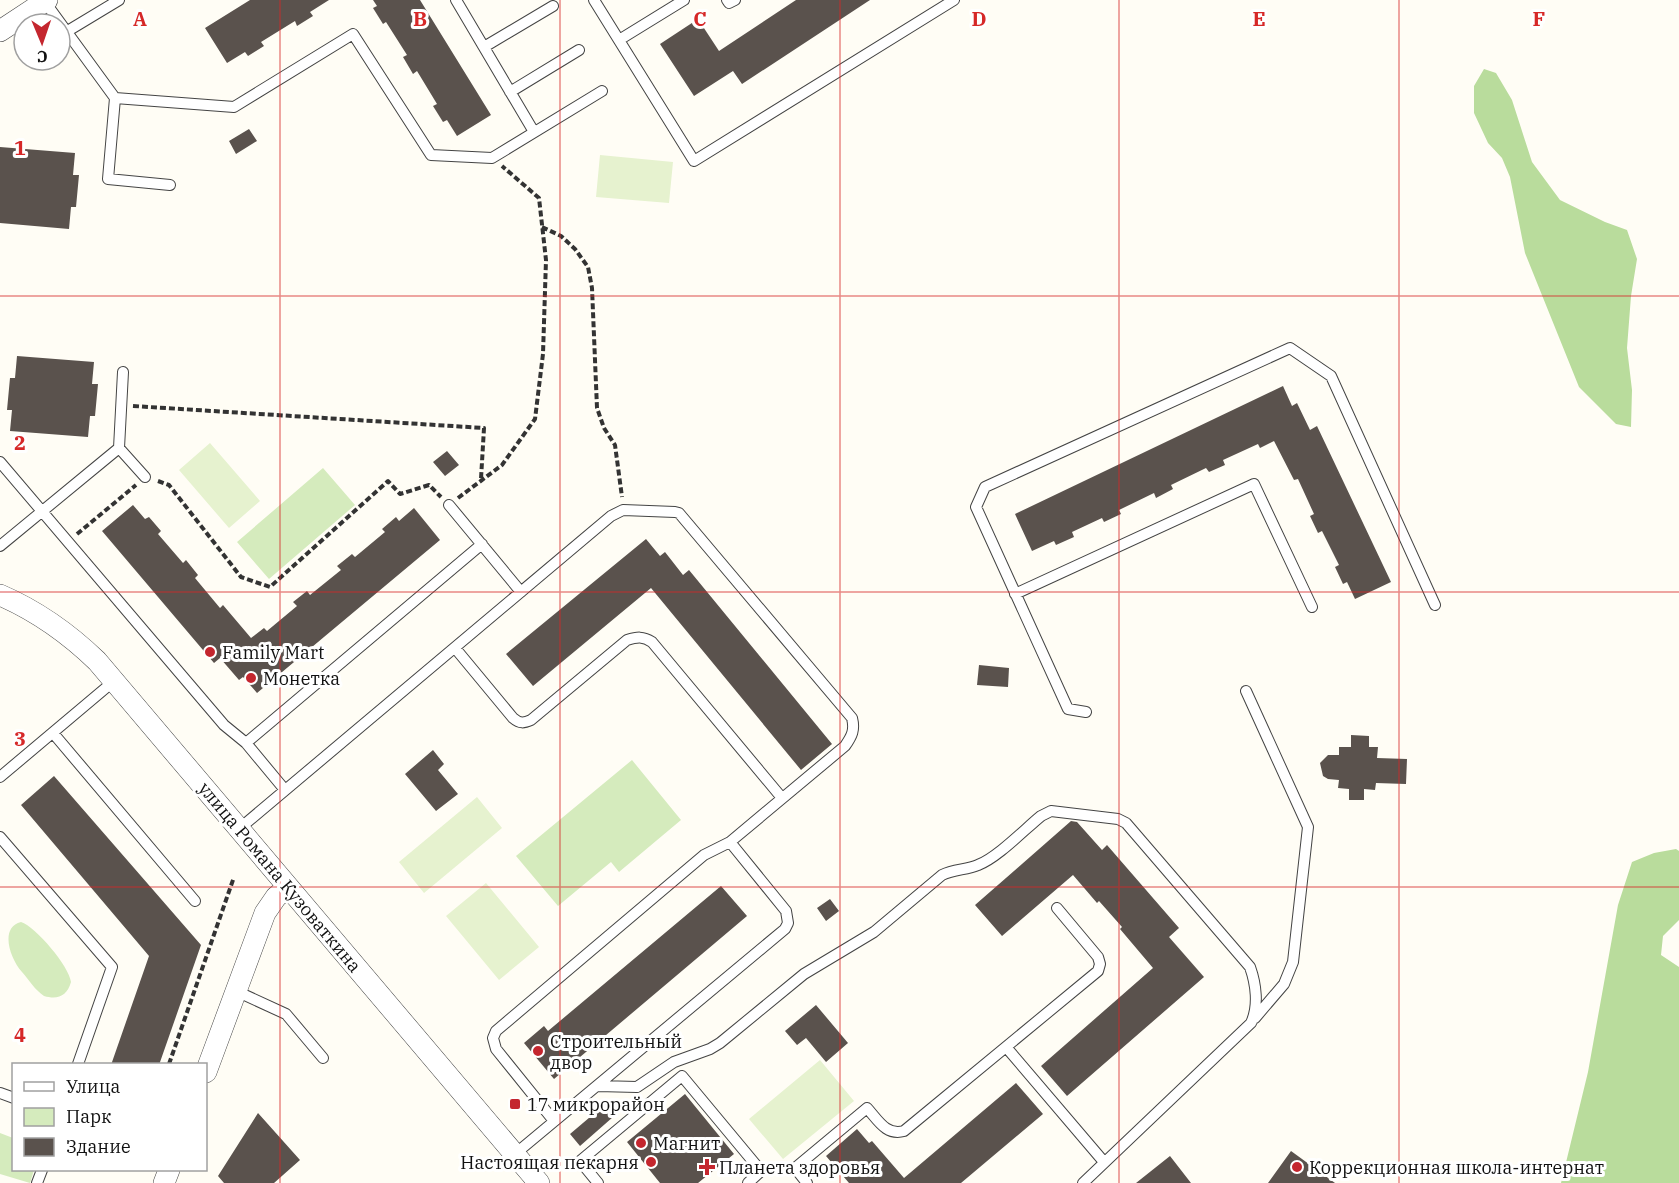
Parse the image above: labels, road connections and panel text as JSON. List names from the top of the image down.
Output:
{
  "streets": {
    "street": ["улица Романа Кузоваткина"]
  },
  "places": {
    "other": [
      "Family Mart",
      "Монетка",
      "Строительный двор",
      "Магнит",
      "Настоящая пекарня",
      "Коррекционная школа-интернат"
    ],
    "transit": ["17 микрорайон"],
    "health": ["Планета здоровья"]
  },
  "legend": ["Улица", "Парк", "Здание"],
  "north": "bottom",
  "grid": {
    "columns": [
      "A",
      "B",
      "C",
      "D",
      "E",
      "F"
    ],
    "rows": [
      "1",
      "2",
      "3",
      "4"
    ]
  }
}
